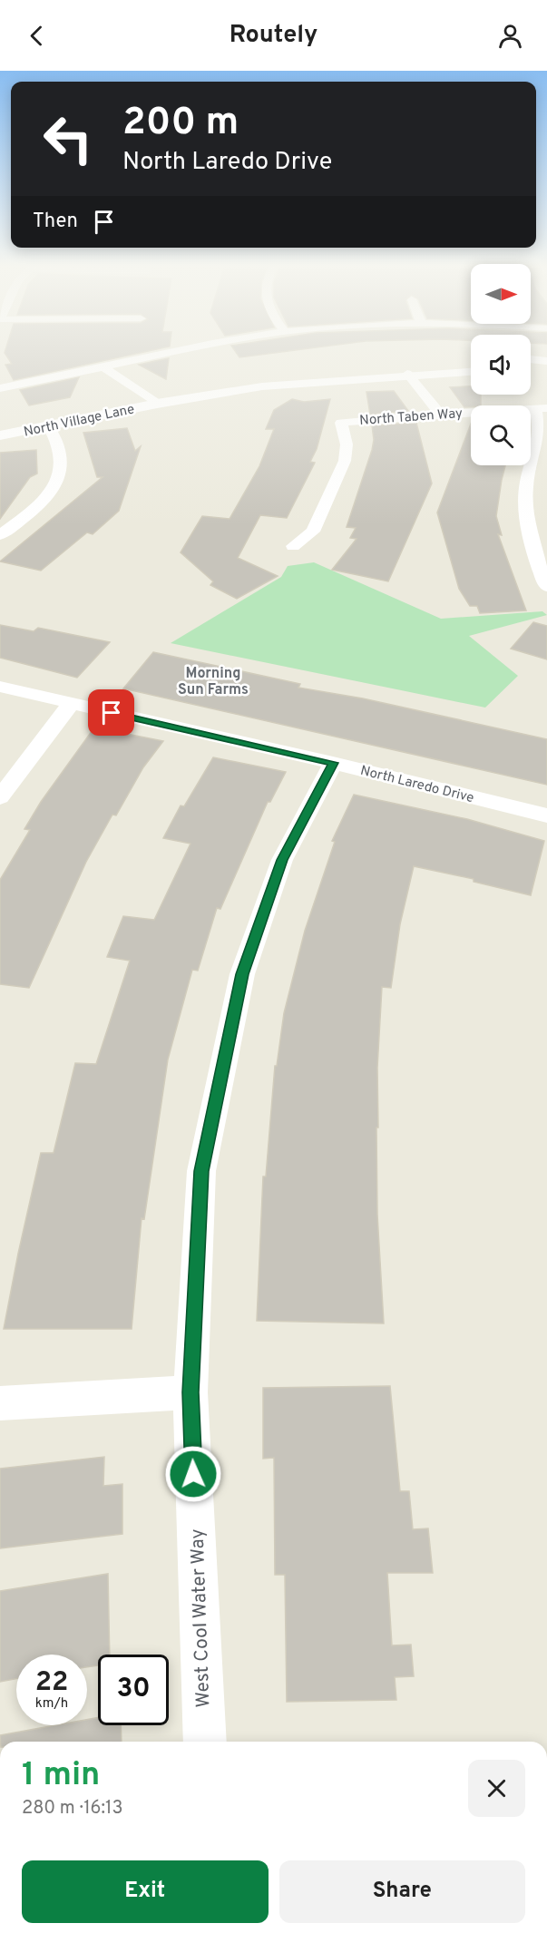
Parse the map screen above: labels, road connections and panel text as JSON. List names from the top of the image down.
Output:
{
  "streets": {
    "street": [
      "North Taben Way",
      "North Village Lane",
      "North Laredo Drive",
      "West Cool Water Way"
    ]
  },
  "crossings": [
    ["North Laredo Drive", "West Cool Water Way"]
  ],
  "districts": ["Morning Sun Farms"],
  "north": "right",
  "page": {
    "header": "Routely",
    "turn": ["200 m", "North Laredo Drive"],
    "then": "Then",
    "speed": "22 km/h",
    "limit": "30",
    "heading": ["1 min", "280 m · 16:13"],
    "buttons": ["Exit", "Share"]
  }
}
